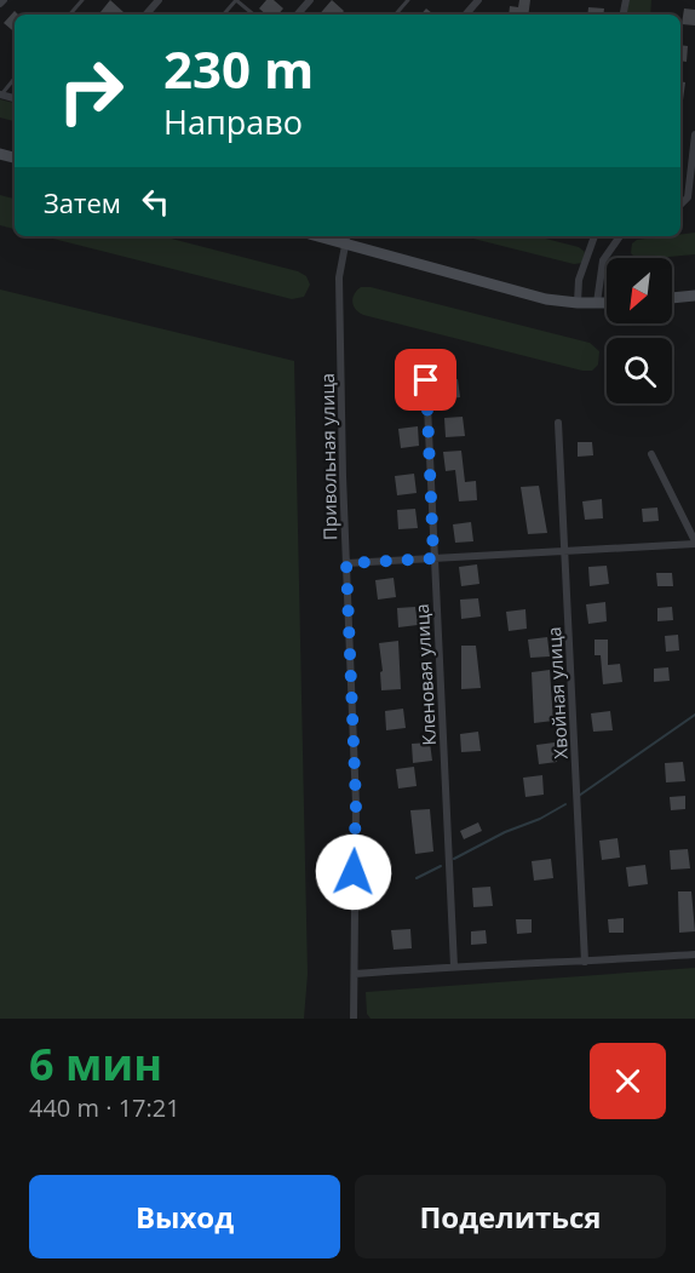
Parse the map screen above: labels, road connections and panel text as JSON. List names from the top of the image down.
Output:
{
  "streets": {
    "street": ["Привольная улица", "Кленовая улица", "Хвойная улица"]
  },
  "north": "bottom left",
  "page": {
    "turn": ["230 m", "Направо"],
    "then": "Затем",
    "heading": ["6 мин", "440 m · 17:21"],
    "buttons": ["Выход", "Поделиться"]
  }
}
